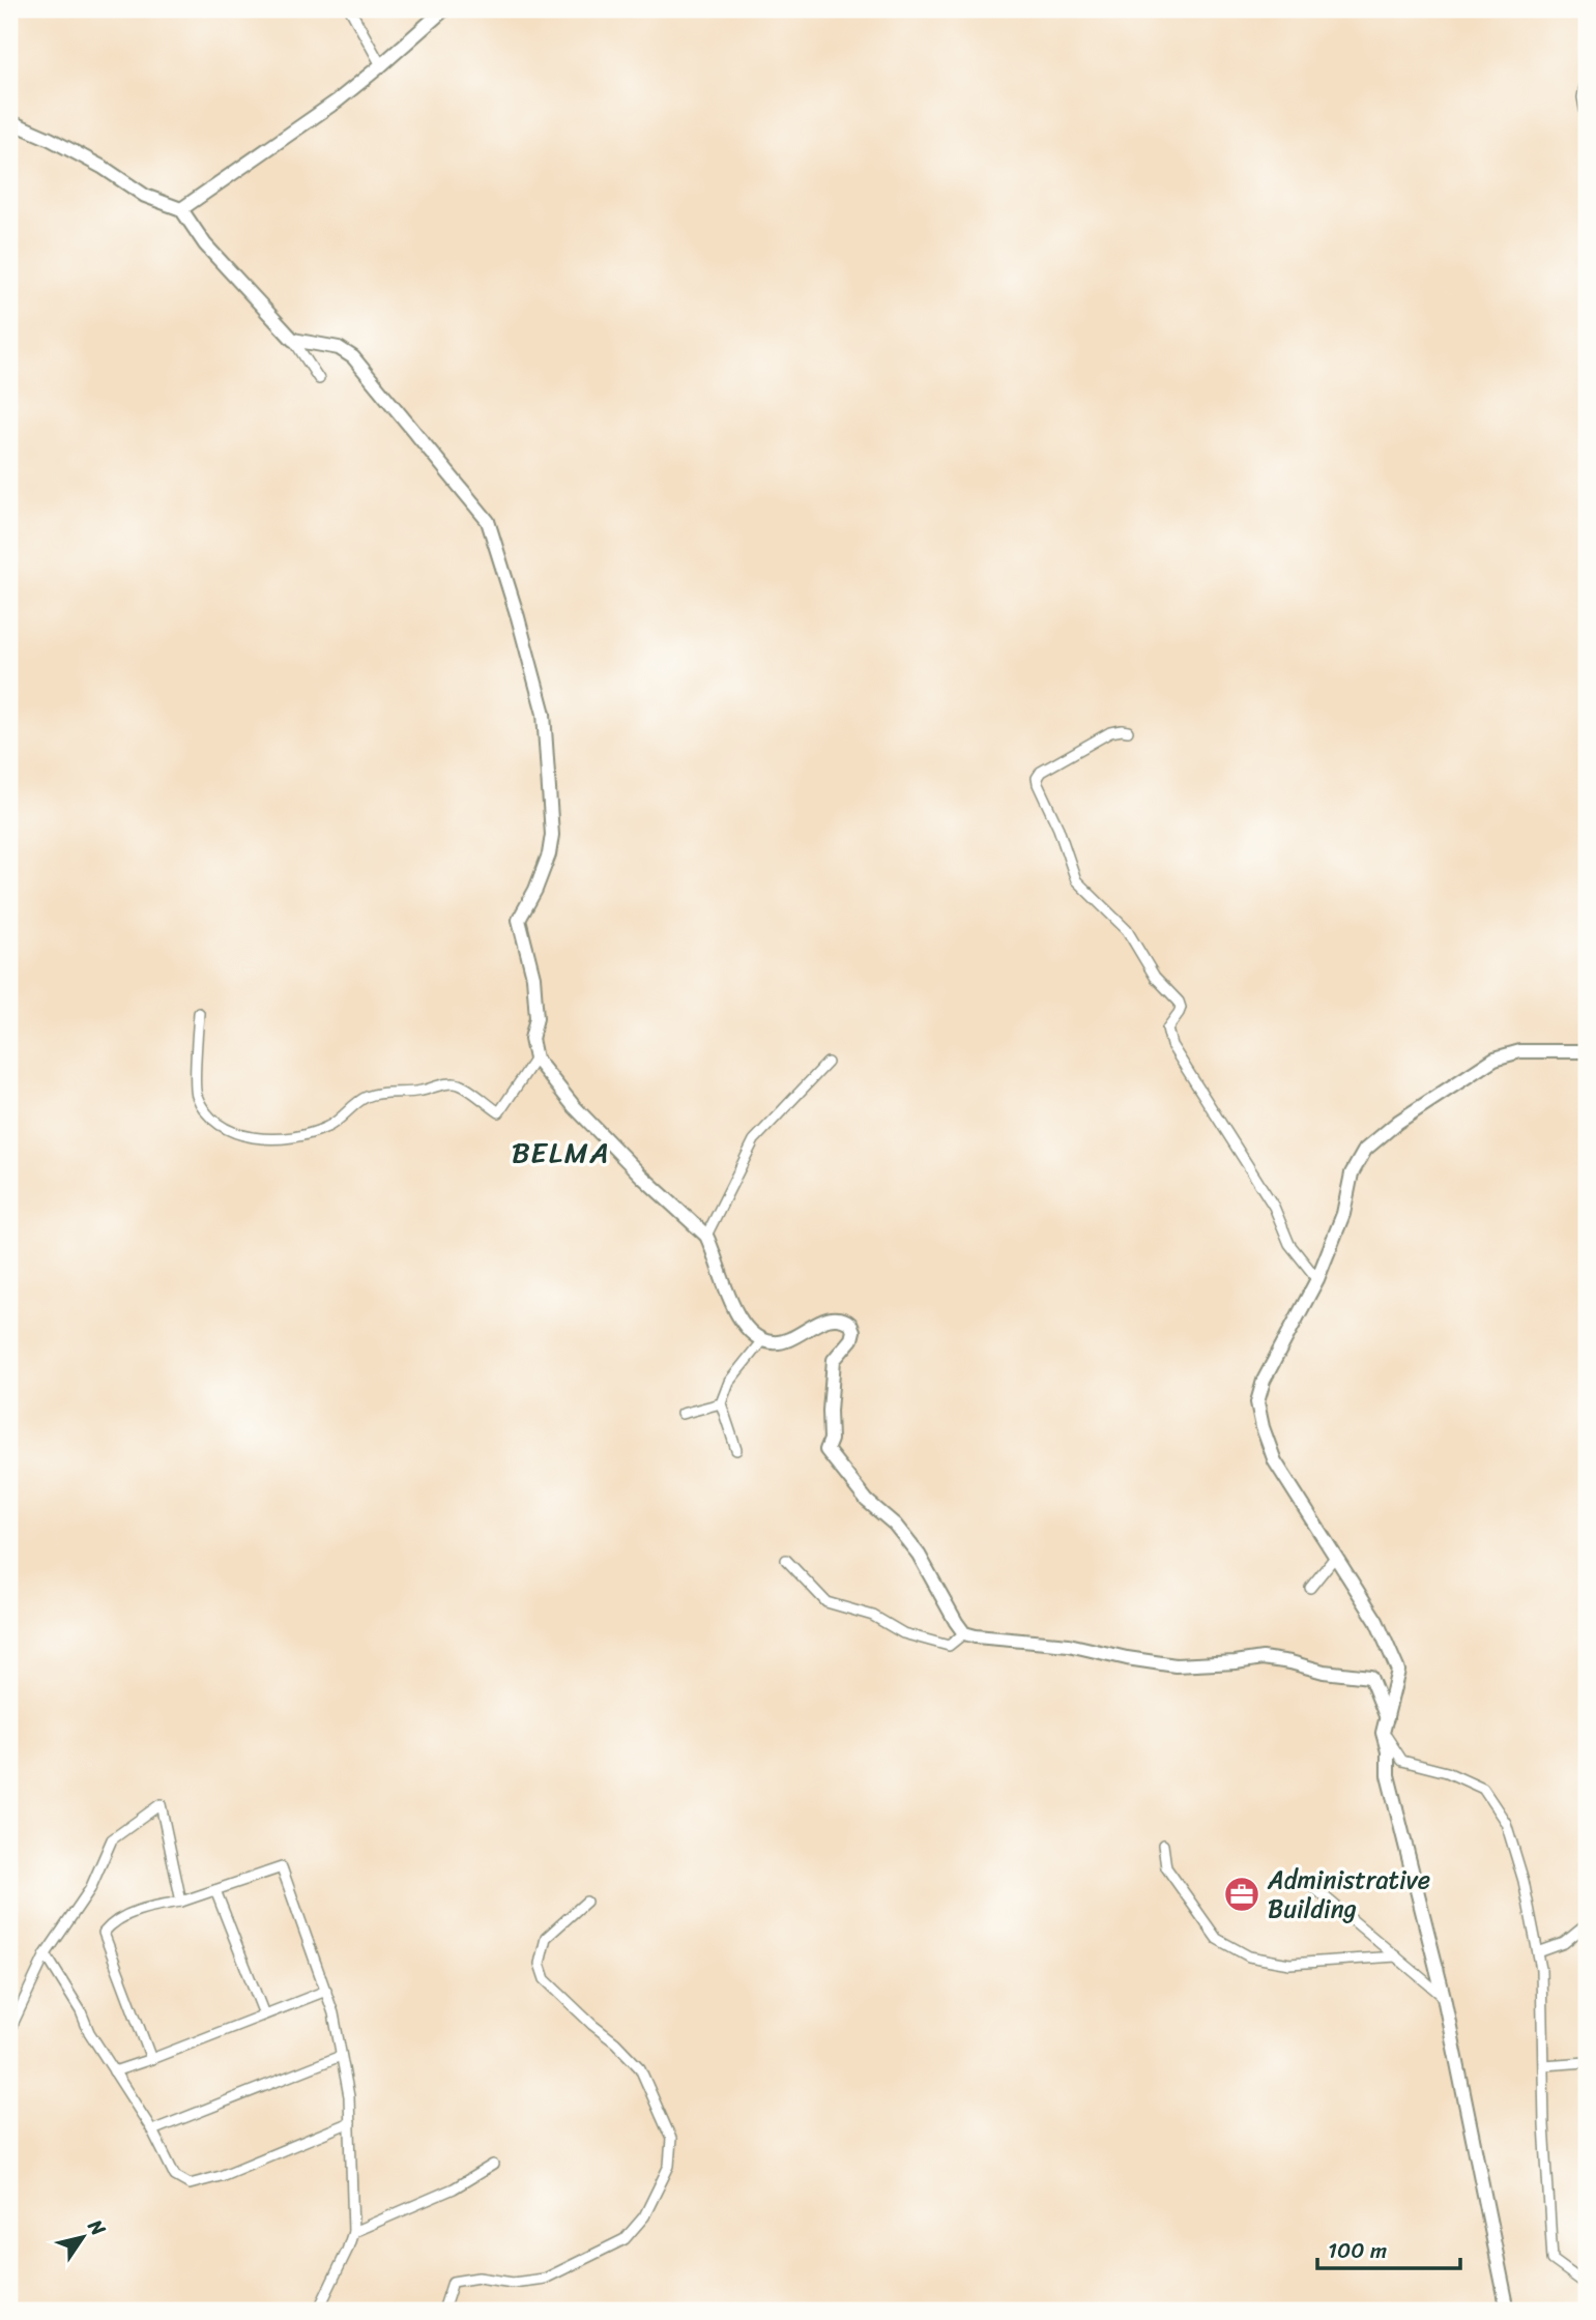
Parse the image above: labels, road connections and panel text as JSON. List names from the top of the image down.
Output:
{
  "districts": ["BELMA"],
  "places": {
    "office": ["Administrative Building"]
  },
  "scale_bar": "100 m",
  "north": "top right"
}
